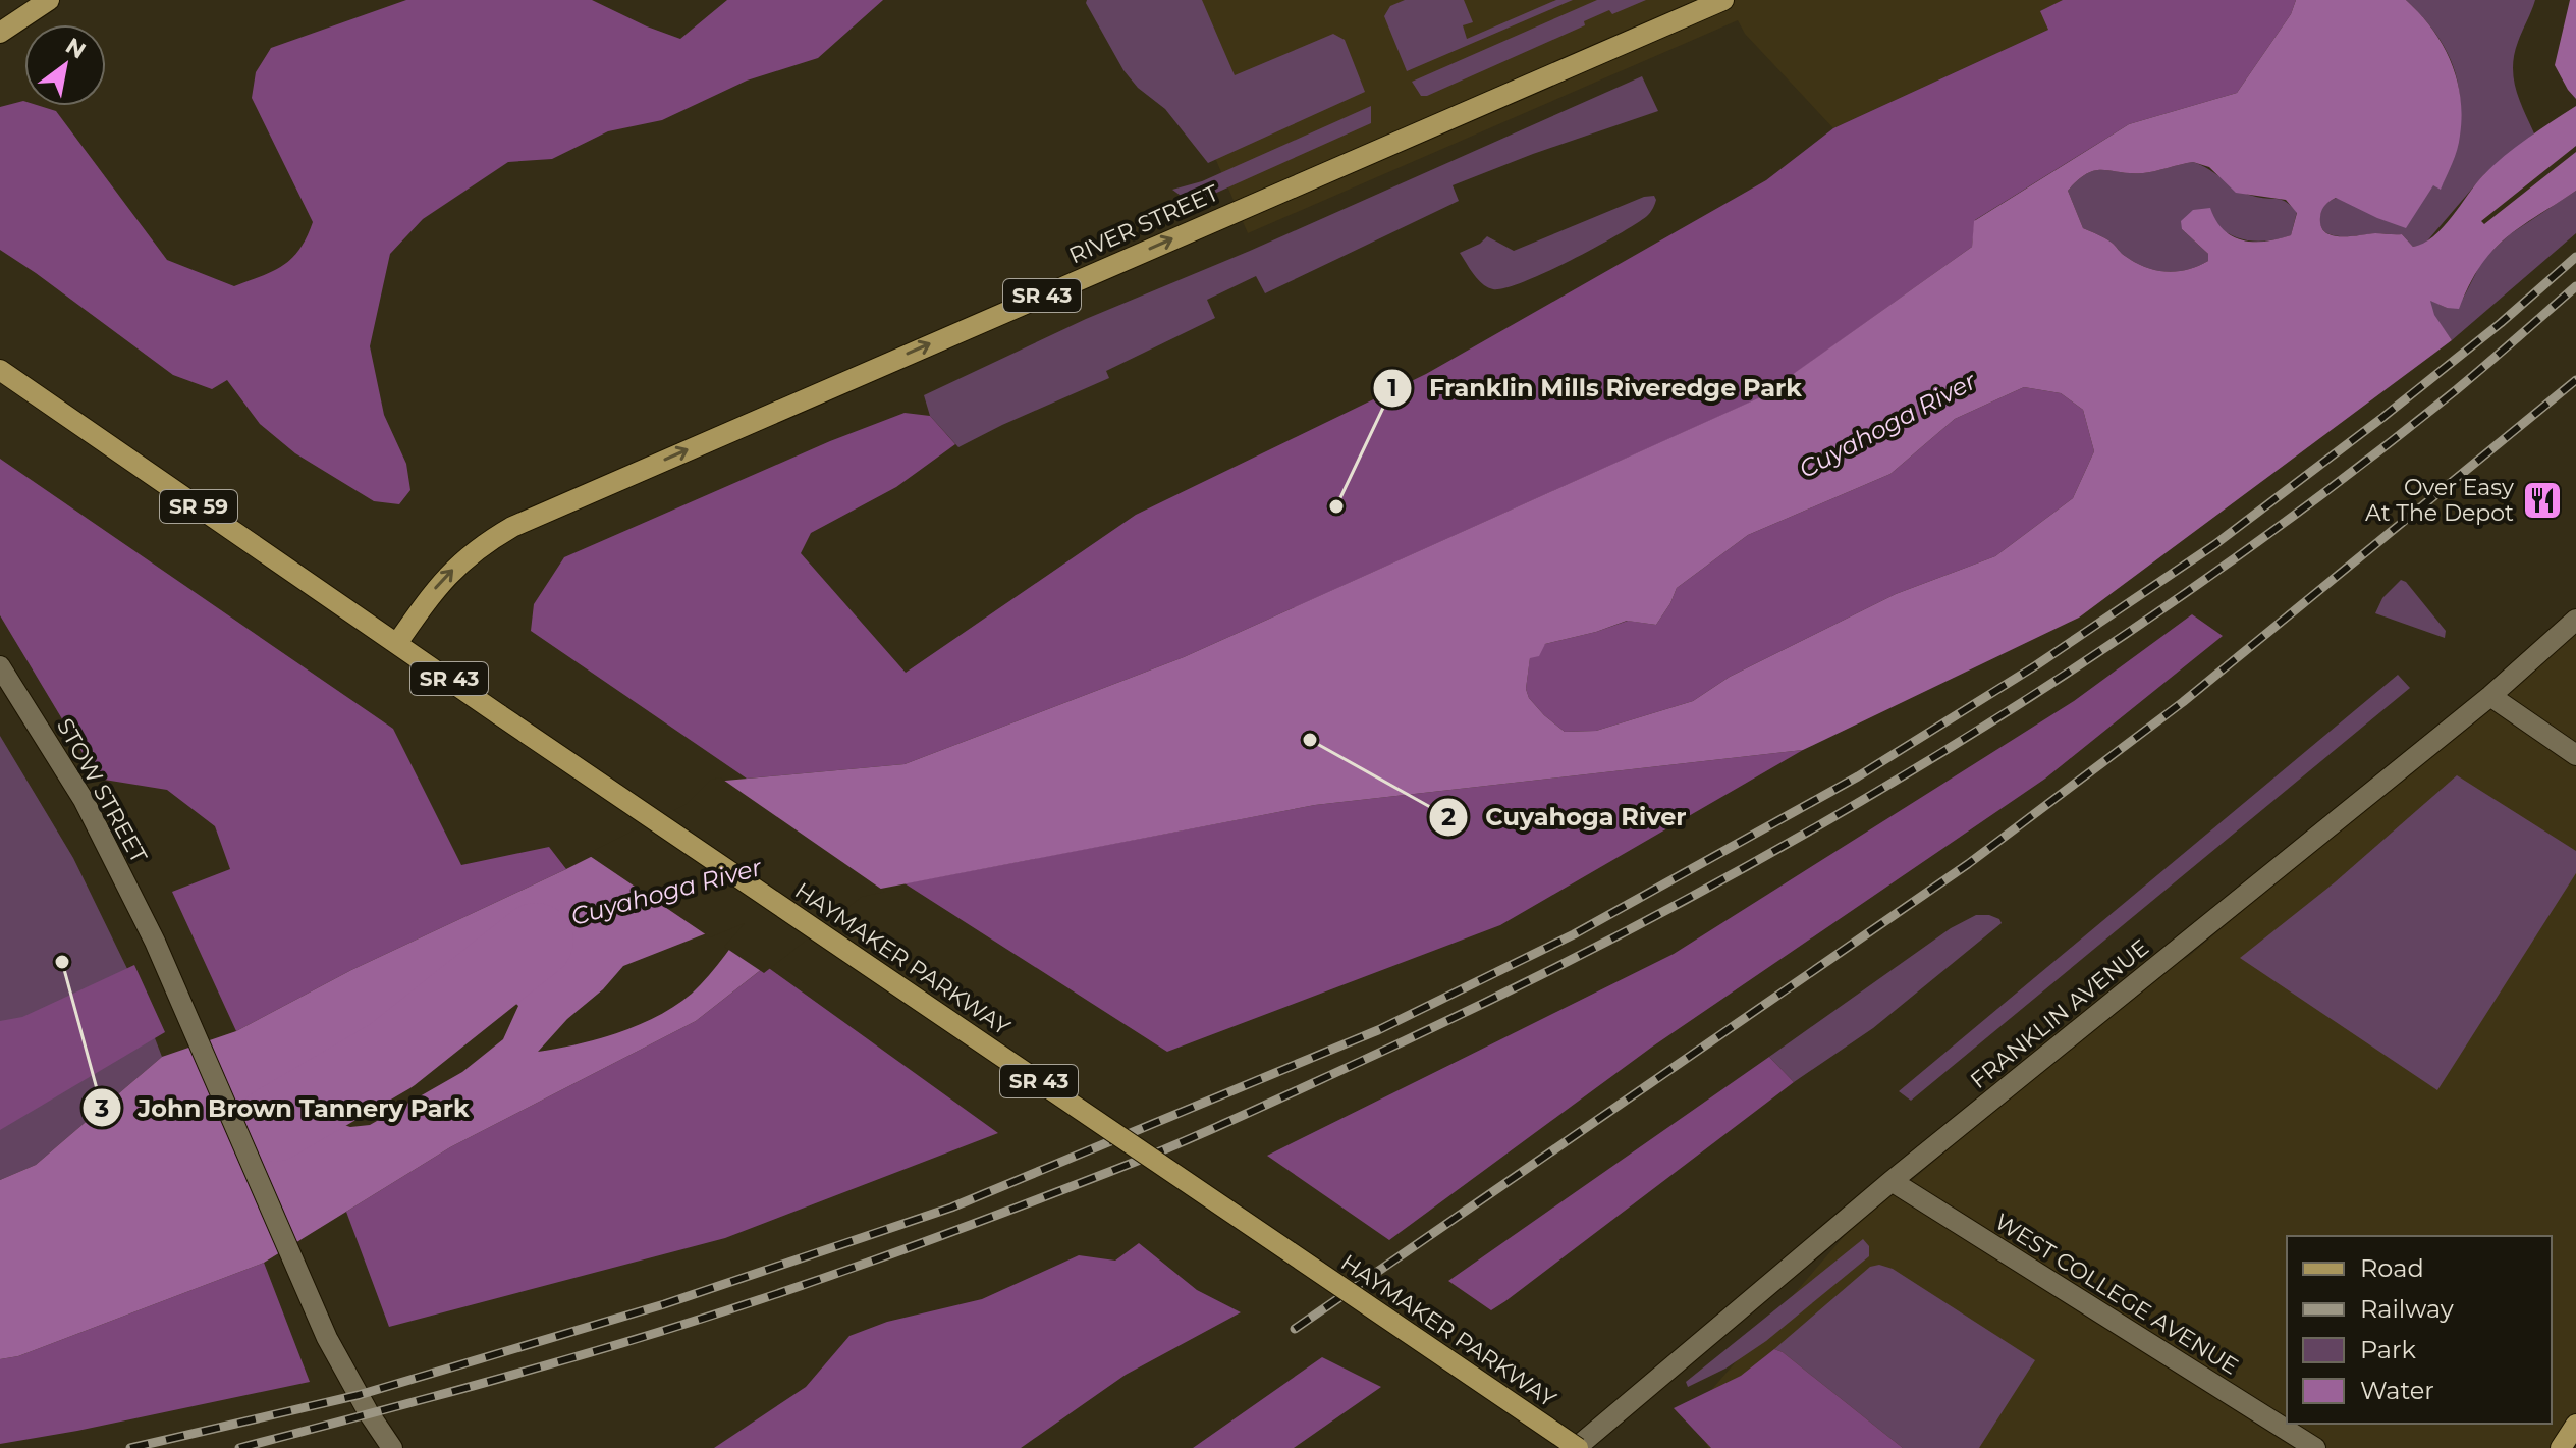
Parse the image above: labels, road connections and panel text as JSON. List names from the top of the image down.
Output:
{
  "streets": {
    "main road": [
      "RIVER STREET",
      "SR 43",
      "SR 59",
      "HAYMAKER PARKWAY"
    ],
    "street": ["STOW STREET", "FRANKLIN AVENUE", "WEST COLLEGE AVENUE"]
  },
  "crossings": [
    ["RIVER STREET", "HAYMAKER PARKWAY"],
    ["HAYMAKER PARKWAY", "FRANKLIN AVENUE"],
    ["FRANKLIN AVENUE", "WEST COLLEGE AVENUE"]
  ],
  "one_way": ["RIVER STREET"],
  "water": ["Cuyahoga River"],
  "places": {
    "restaurant": ["Over Easy At The Depot"],
    "other": ["Franklin Mills Riveredge Park", "Cuyahoga River", "John Brown Tannery Park"]
  },
  "legend": [
    "Road",
    "Railway",
    "Park",
    "Water"
  ],
  "north": "top right"
}
